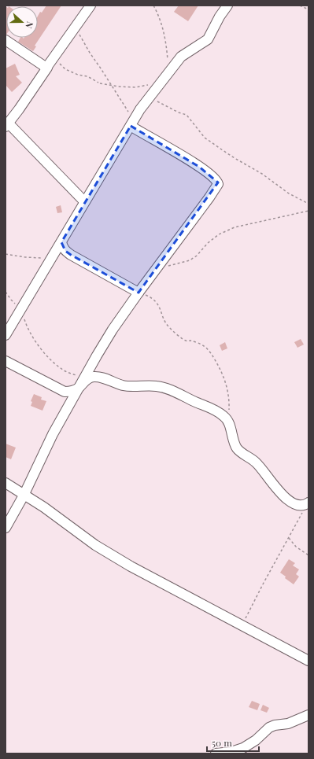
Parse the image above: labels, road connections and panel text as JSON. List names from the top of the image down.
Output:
{
  "scale_bar": "50 m",
  "north": "right"
}
